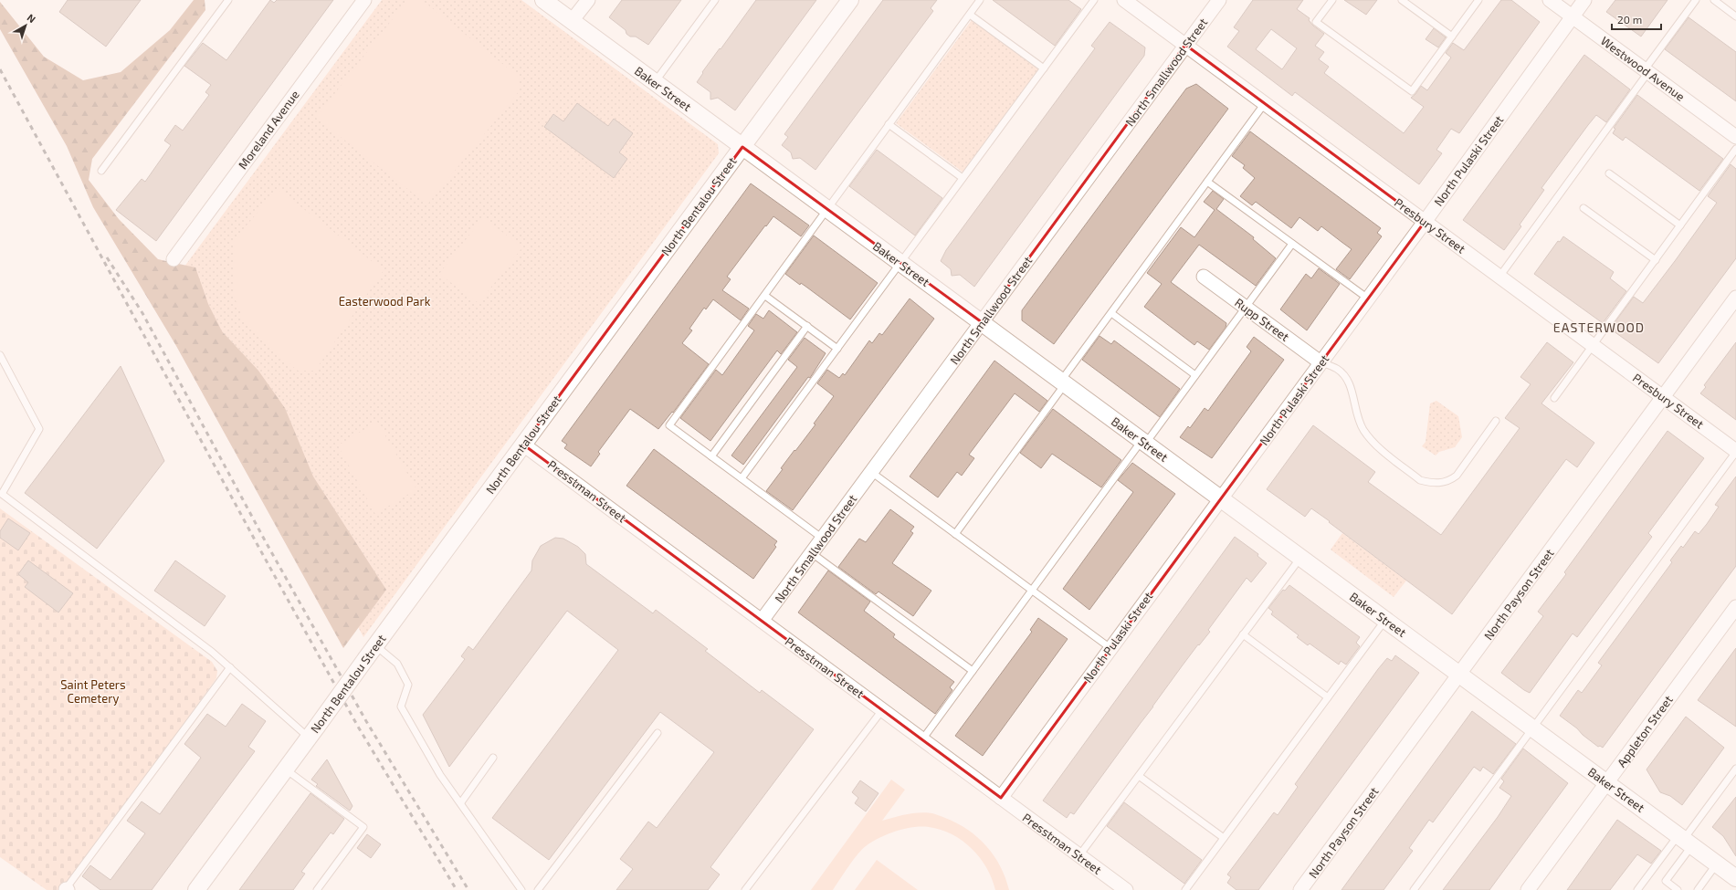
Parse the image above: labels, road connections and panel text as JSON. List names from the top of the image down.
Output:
{
  "streets": {
    "street": [
      "Westwood Avenue",
      "North Smallwood Street",
      "Baker Street",
      "Moreland Avenue",
      "North Pulaski Street",
      "North Bentalou Street",
      "Presbury Street",
      "Rupp Street",
      "Presstman Street",
      "North Payson Street",
      "Appleton Street"
    ]
  },
  "crossings": [
    ["Westwood Avenue", "North Pulaski Street"],
    ["North Smallwood Street", "Baker Street"],
    ["North Smallwood Street", "Presbury Street"],
    ["North Smallwood Street", "Presstman Street"],
    ["Baker Street", "North Pulaski Street"],
    ["Baker Street", "North Bentalou Street"],
    ["Baker Street", "North Payson Street"],
    ["Baker Street", "Appleton Street"],
    ["North Pulaski Street", "Presbury Street"],
    ["North Pulaski Street", "Rupp Street"],
    ["North Pulaski Street", "Presstman Street"],
    ["North Bentalou Street", "Presstman Street"],
    ["Presbury Street", "North Payson Street"]
  ],
  "districts": ["EASTERWOOD"],
  "parks": ["Easterwood Park", "Saint Peters Cemetery"],
  "scale_bar": "20 m",
  "north": "top right"
}
